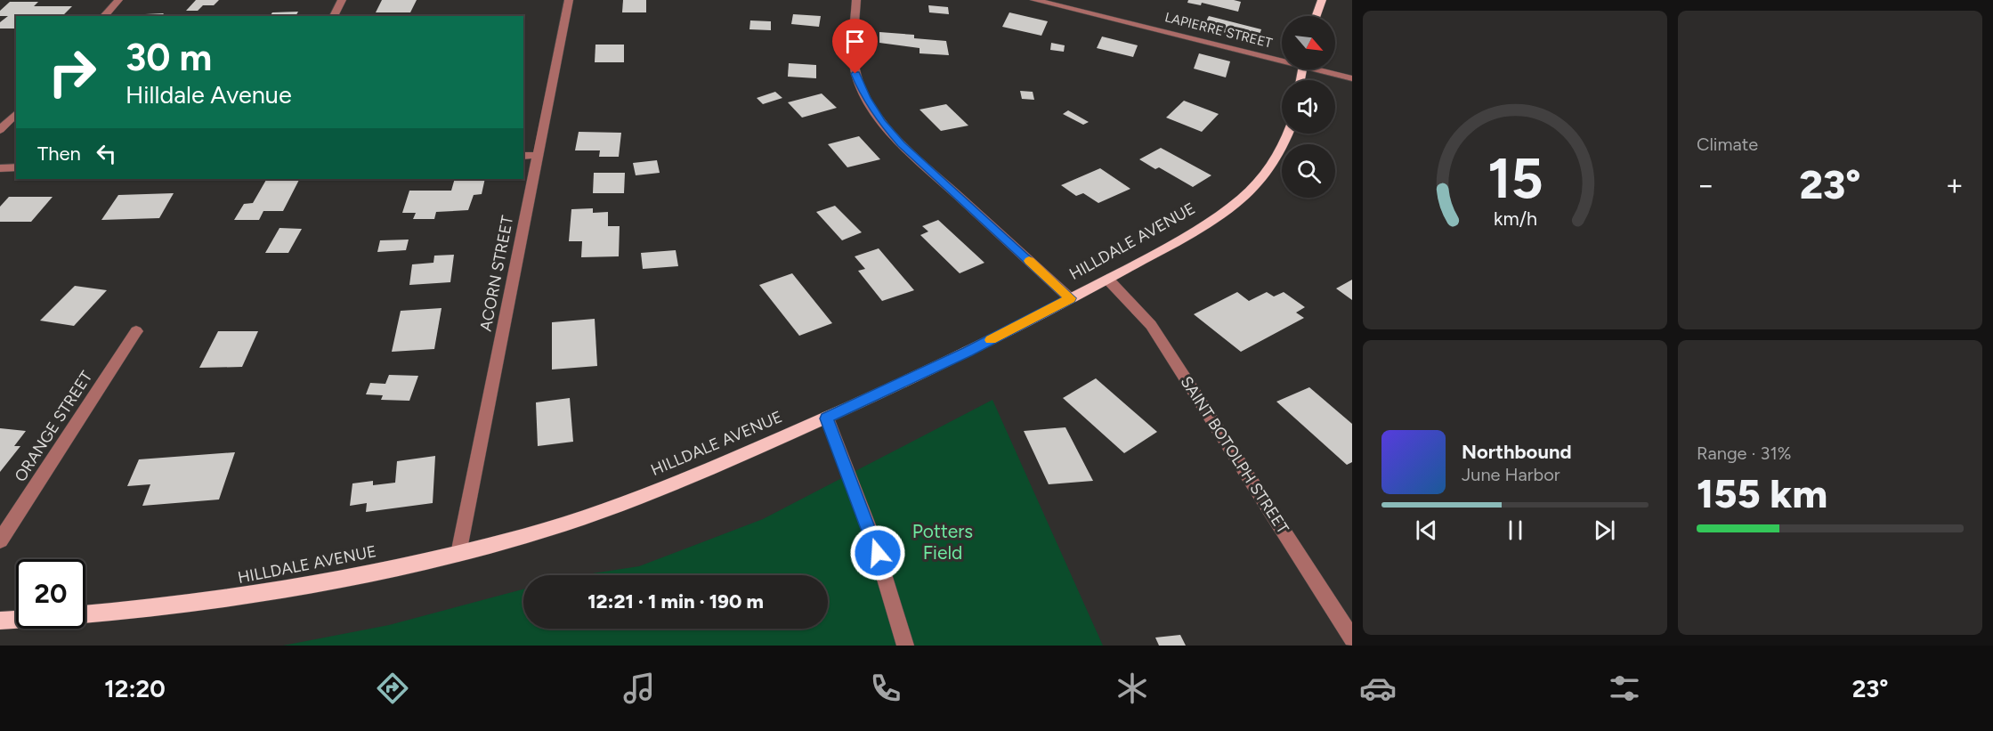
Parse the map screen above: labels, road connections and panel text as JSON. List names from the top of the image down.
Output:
{
  "streets": {
    "main road": ["HILLDALE AVENUE"],
    "street": [
      "LAPIERRE STREET",
      "ACORN STREET",
      "ORANGE STREET",
      "SAINT BOTOLPH STREET"
    ]
  },
  "crossings": [
    ["HILLDALE AVENUE", "ACORN STREET"],
    ["HILLDALE AVENUE", "SAINT BOTOLPH STREET"]
  ],
  "parks": ["Potters Field"],
  "north": "bottom right",
  "page": {
    "tile": [
      "Climate",
      ["Range · 31%", "155 km"]
    ],
    "turn": ["30 m", "Hilldale Avenue"],
    "then": "Then",
    "heat": ["−", "23°", "+"],
    "song": ["Northbound", "June Harbor"],
    "limit": "20",
    "trip": "12:21 · 1 min · 190 m",
    "tabs": ["12:20", "23°"],
    "gauge": ["15", "km/h"]
  }
}
